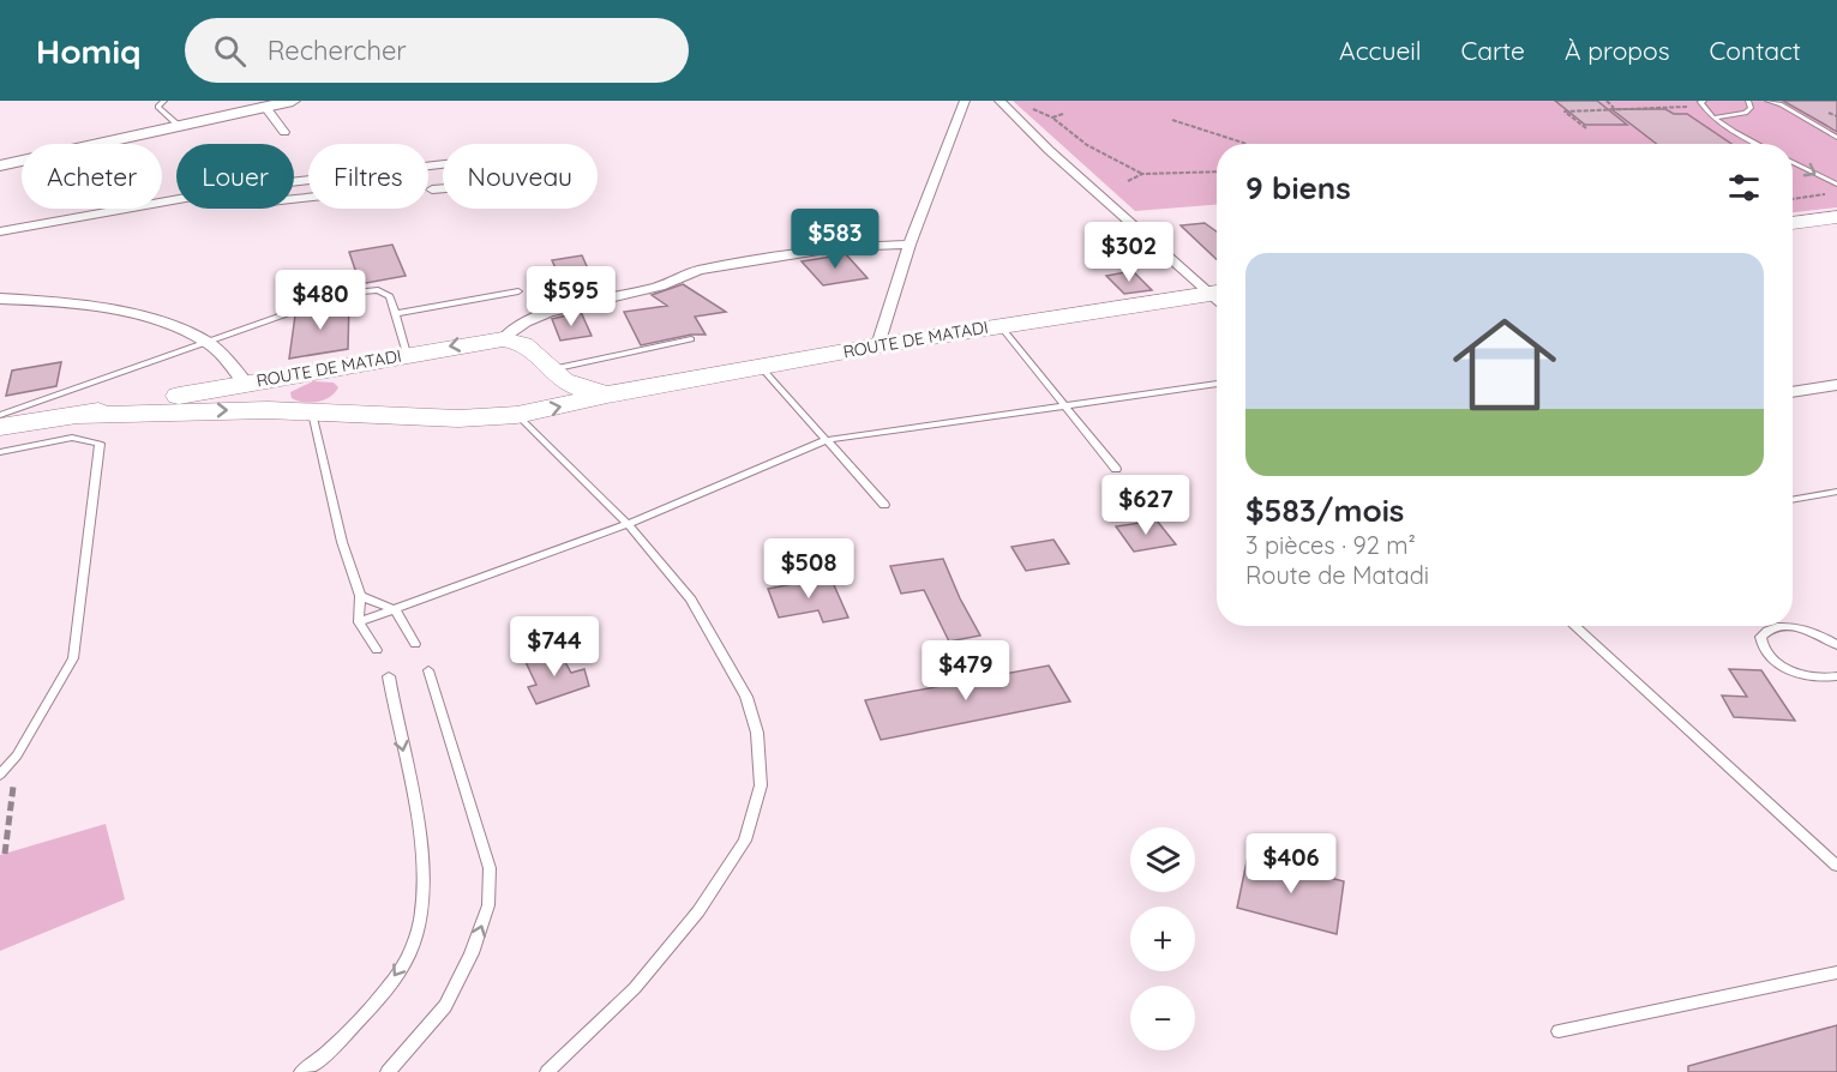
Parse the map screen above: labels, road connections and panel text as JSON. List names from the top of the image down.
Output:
{
  "streets": {
    "main road": ["ROUTE DE MATADI"]
  },
  "page": {
    "header": "Homiq",
    "search": "Rechercher",
    "nav": [
      "Accueil",
      "Carte",
      "À propos",
      "Contact"
    ],
    "chip": [
      "Acheter",
      "Louer",
      "Filtres",
      "Nouveau"
    ],
    "heading": "9 biens",
    "price": [
      "$583",
      "$302",
      "$595",
      "$480",
      "$627",
      "$508",
      "$744",
      "$479",
      "$406"
    ],
    "list": [
      {
        "name": "$583/mois",
        "note": "3 pièces · 92 m² · Route de Matadi"
      }
    ],
    "map_buttons": ["+", "−"]
  }
}
